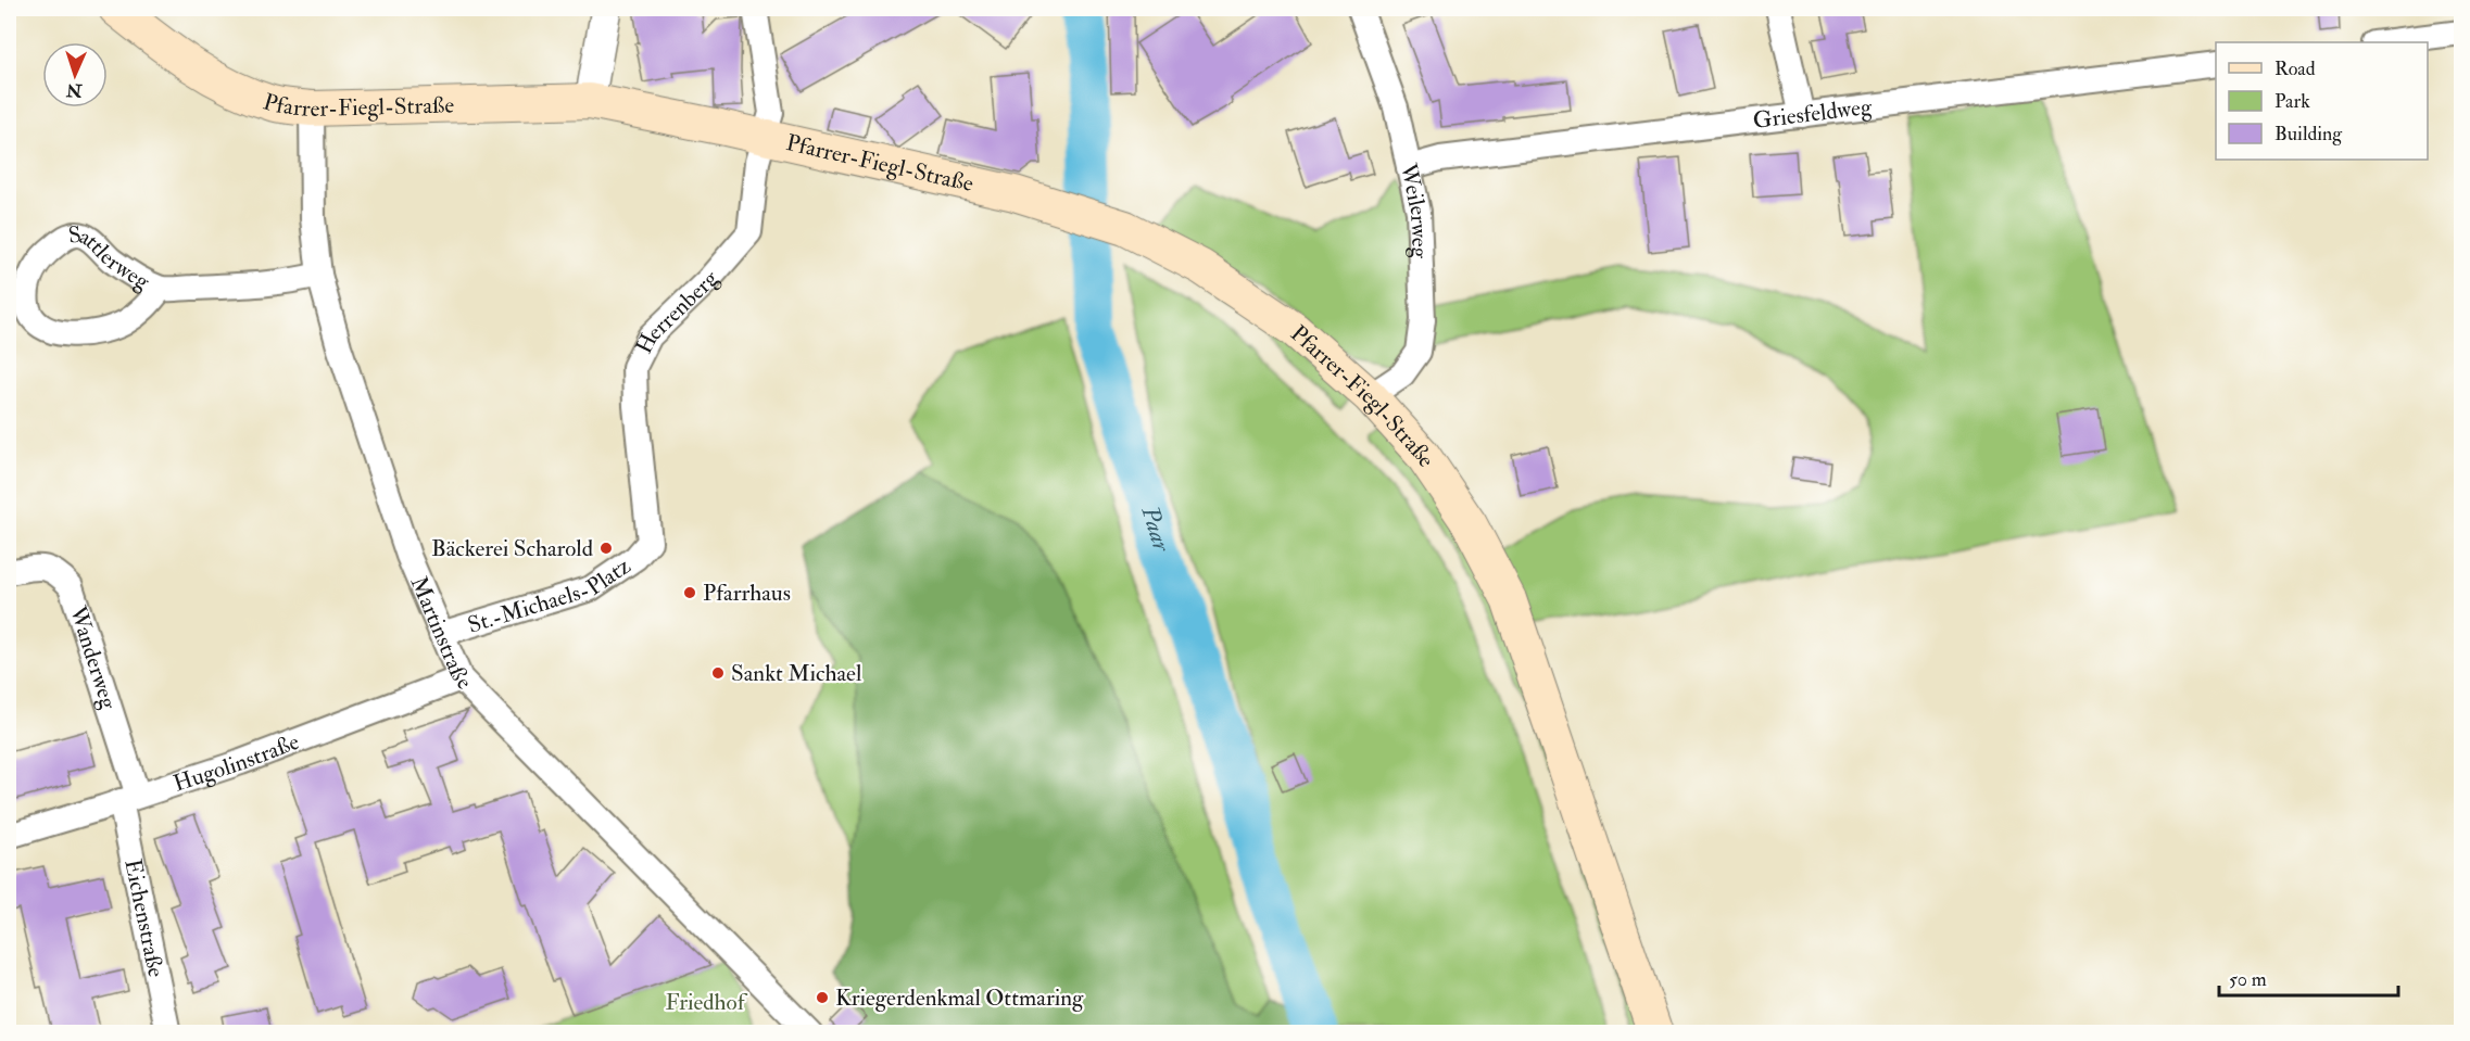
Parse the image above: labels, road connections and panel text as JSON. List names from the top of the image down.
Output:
{
  "streets": {
    "main road": ["Pfarrer-Fiegl-Straße"],
    "street": [
      "Griesfeldweg",
      "Weilerweg",
      "Sattlerweg",
      "Herrenberg",
      "St.-Michaels-Platz",
      "Martinstraße",
      "Wanderweg",
      "Hugolinstraße",
      "Eichenstraße"
    ]
  },
  "crossings": [
    ["Pfarrer-Fiegl-Straße", "Weilerweg"],
    ["Pfarrer-Fiegl-Straße", "Herrenberg"],
    ["Pfarrer-Fiegl-Straße", "Martinstraße"],
    ["Griesfeldweg", "Weilerweg"],
    ["Sattlerweg", "Martinstraße"],
    ["Herrenberg", "St.-Michaels-Platz"],
    ["St.-Michaels-Platz", "Martinstraße"],
    ["Martinstraße", "Hugolinstraße"],
    ["Wanderweg", "Hugolinstraße"],
    ["Wanderweg", "Eichenstraße"],
    ["Hugolinstraße", "Eichenstraße"]
  ],
  "water": ["Paar"],
  "parks": ["Friedhof"],
  "places": [
    "Bäckerei Scharold",
    "Pfarrhaus",
    "Sankt Michael",
    "Kriegerdenkmal Ottmaring"
  ],
  "legend": ["Road", "Park", "Building"],
  "scale_bar": "50 m",
  "north": "bottom"
}
